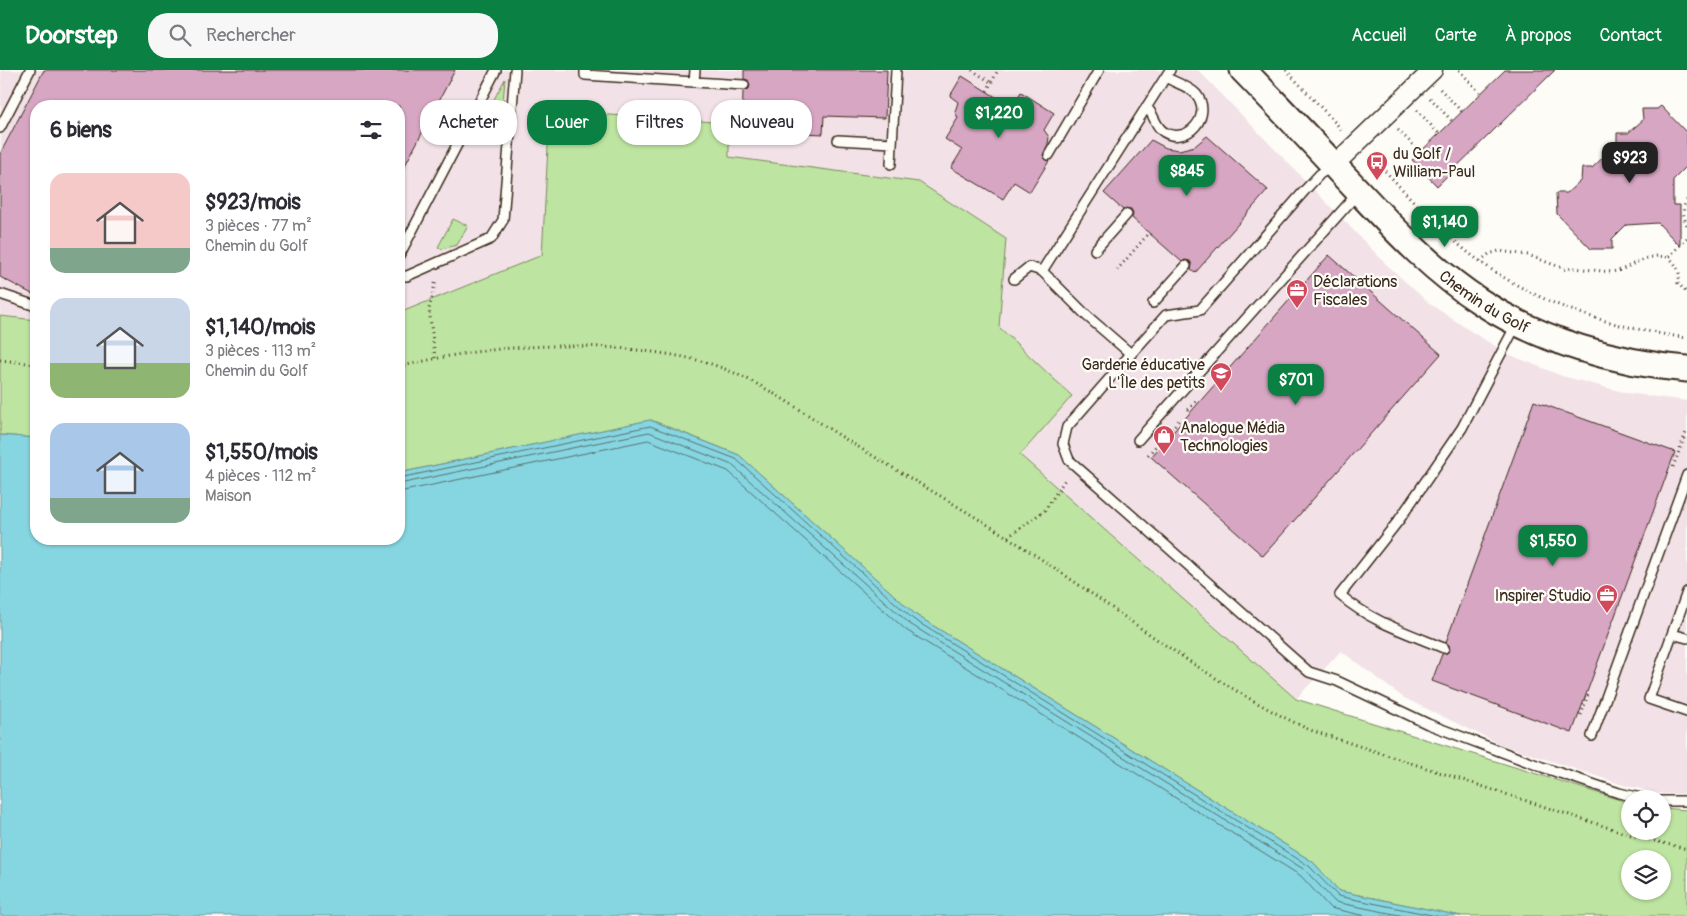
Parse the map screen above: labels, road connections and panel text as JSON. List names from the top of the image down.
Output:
{
  "streets": {
    "street": ["Chemin du Golf"]
  },
  "places": {
    "bus stop": ["du Golf / William-Paul"],
    "office": ["Déclarations Fiscales", "Inspirer Studio"],
    "school or university": ["Garderie éducative L'Île des petits"],
    "shop": ["Analogue Média Technologies"]
  },
  "page": {
    "header": "Doorstep",
    "search": "Rechercher",
    "nav": [
      "Accueil",
      "Carte",
      "À propos",
      "Contact"
    ],
    "price": [
      "$1,220",
      "$923",
      "$845",
      "$1,140",
      "$701",
      "$1,550"
    ],
    "chip": [
      "Acheter",
      "Louer",
      "Filtres",
      "Nouveau"
    ],
    "heading": "6 biens",
    "list": [
      {
        "name": "$923/mois",
        "note": "3 pièces · 77 m² · Chemin du Golf"
      },
      {
        "name": "$1,140/mois",
        "note": "3 pièces · 113 m² · Chemin du Golf"
      },
      {
        "name": "$1,550/mois",
        "note": "4 pièces · 112 m² · Maison"
      }
    ]
  }
}
